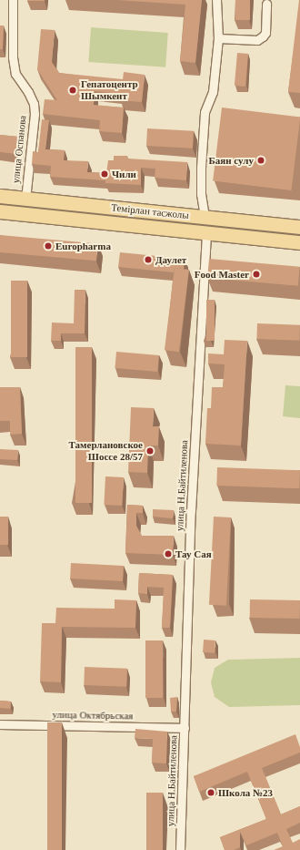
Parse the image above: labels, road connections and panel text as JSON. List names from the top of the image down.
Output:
{
  "streets": {
    "main road": ["Темірлан тасжолы"],
    "street": ["улица Оспанова", "улица Н.Байтиленова", "улица Октябрьская"]
  },
  "crossings": [
    ["улица Оспанова", "Темірлан тасжолы"],
    ["Темірлан тасжолы", "улица Н.Байтиленова"],
    ["улица Н.Байтиленова", "улица Октябрьская"]
  ],
  "places": [
    "Гепатоцентр Шымкент",
    "Баян сулу",
    "Чили",
    "Europharma",
    "Даулет",
    "Food Master",
    "Тамерлановское Шоссе 28/57",
    "Тау Сая",
    "Школа №23"
  ]
}
